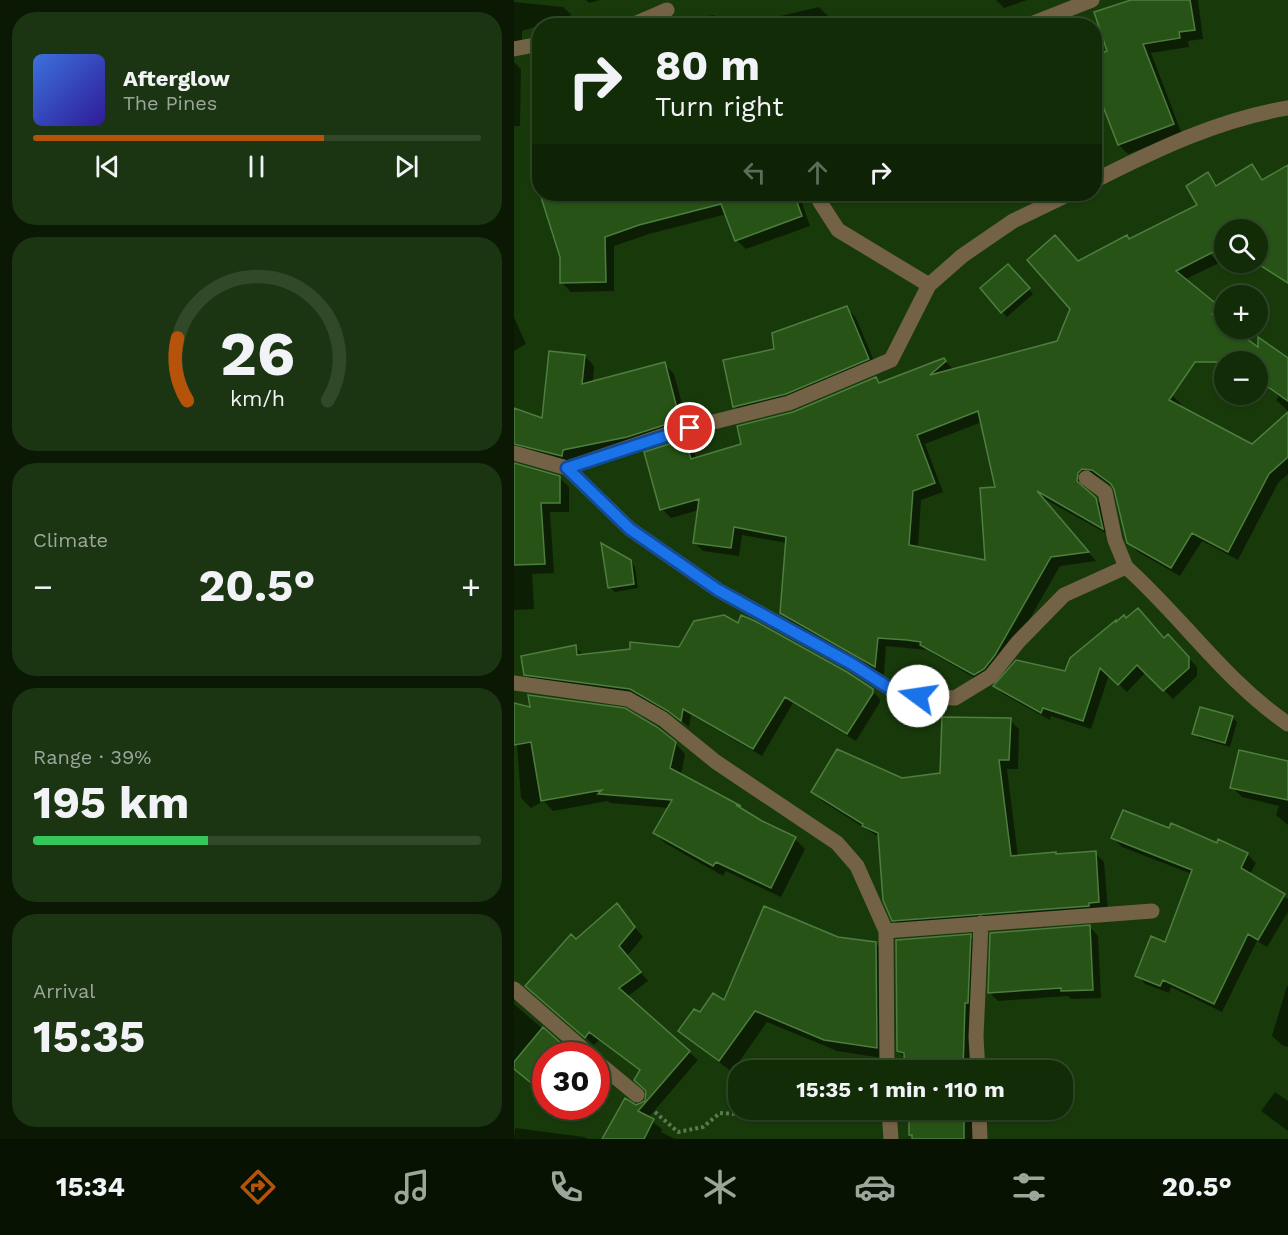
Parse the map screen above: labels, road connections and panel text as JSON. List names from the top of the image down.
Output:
{
  "page": {
    "turn": ["80 m", "Turn right"],
    "song": ["Afterglow", "The Pines"],
    "map_buttons": ["+", "−"],
    "tile": [
      "Climate",
      ["Range · 39%", "195 km"],
      ["Arrival", "15:35"]
    ],
    "heat": ["−", "20.5°", "+"],
    "limit": "30",
    "trip": "15:35 · 1 min · 110 m",
    "tabs": ["15:34", "20.5°"],
    "gauge": ["26", "km/h"]
  }
}
